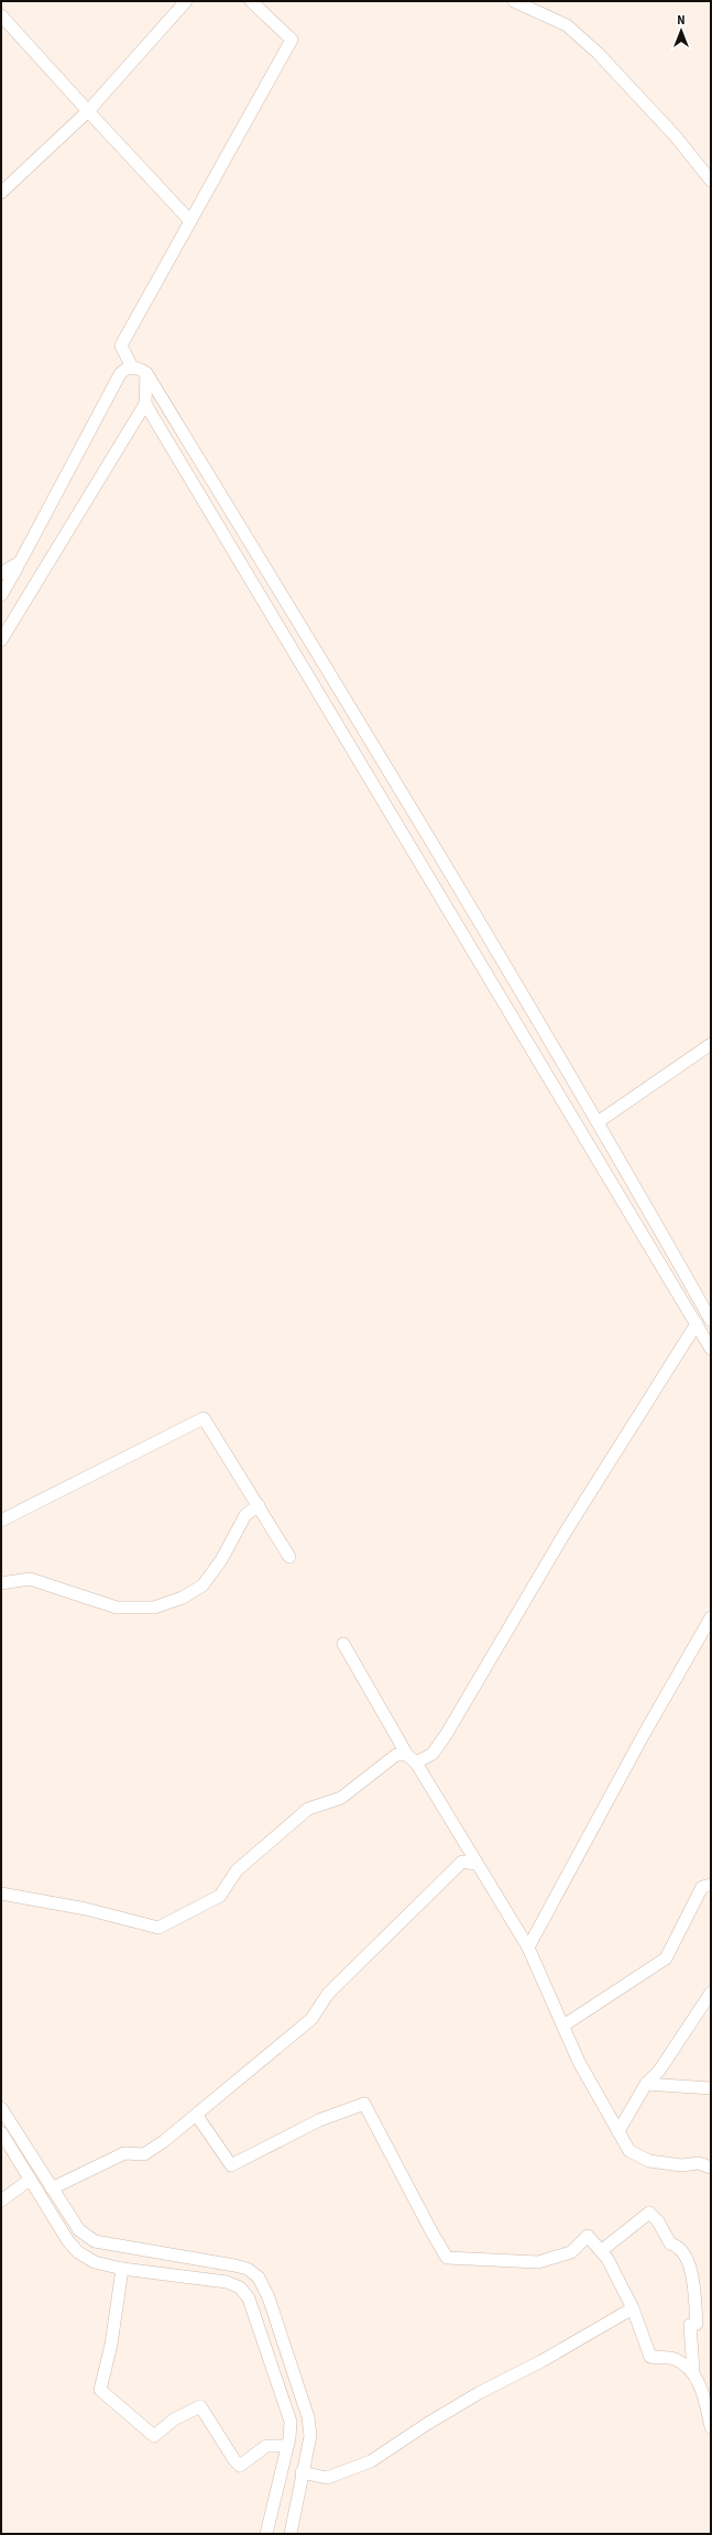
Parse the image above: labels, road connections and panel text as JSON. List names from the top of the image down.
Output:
{
  "north": "top"
}
